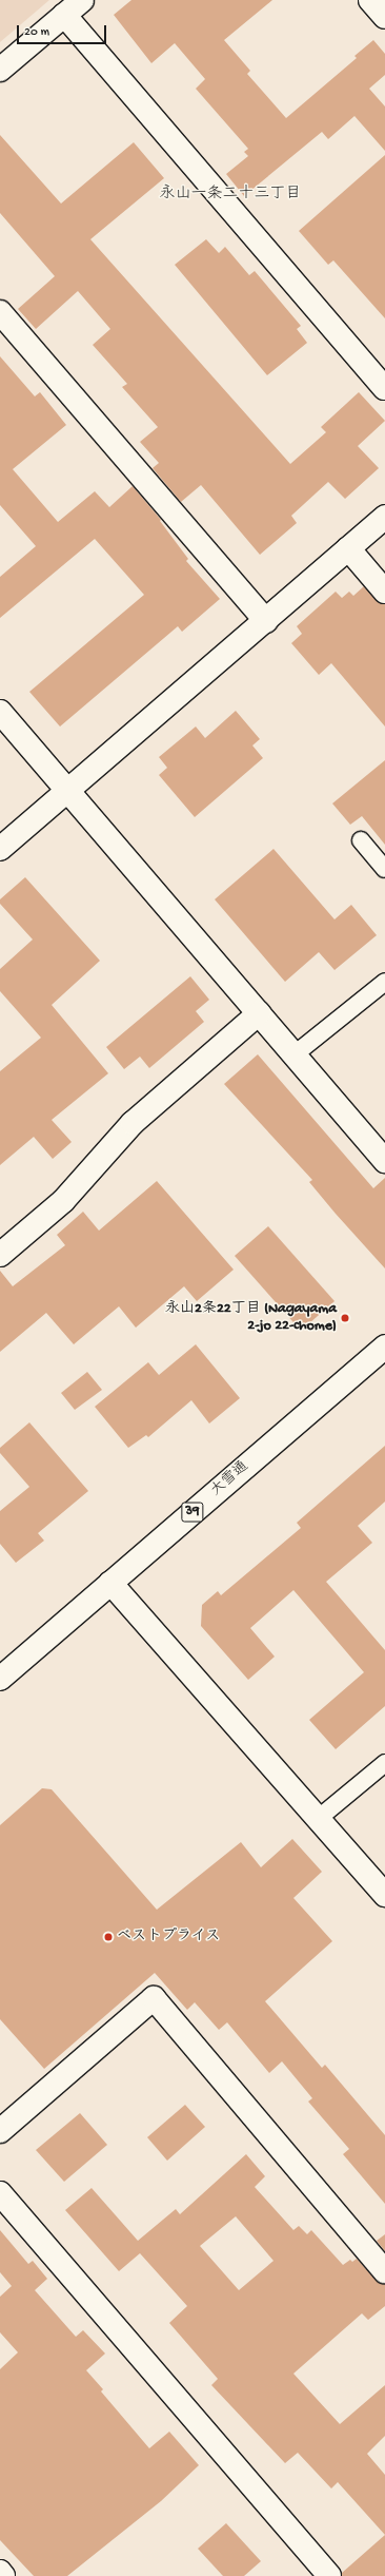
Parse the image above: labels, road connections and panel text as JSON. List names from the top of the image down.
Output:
{
  "streets": {
    "main road": ["大雪通", "39"]
  },
  "districts": ["永山一条二十三丁目"],
  "places": ["永山2条22丁目 (Nagayama 2-jo 22-chome)", "ベストプライス"],
  "scale_bar": "20 m"
}
